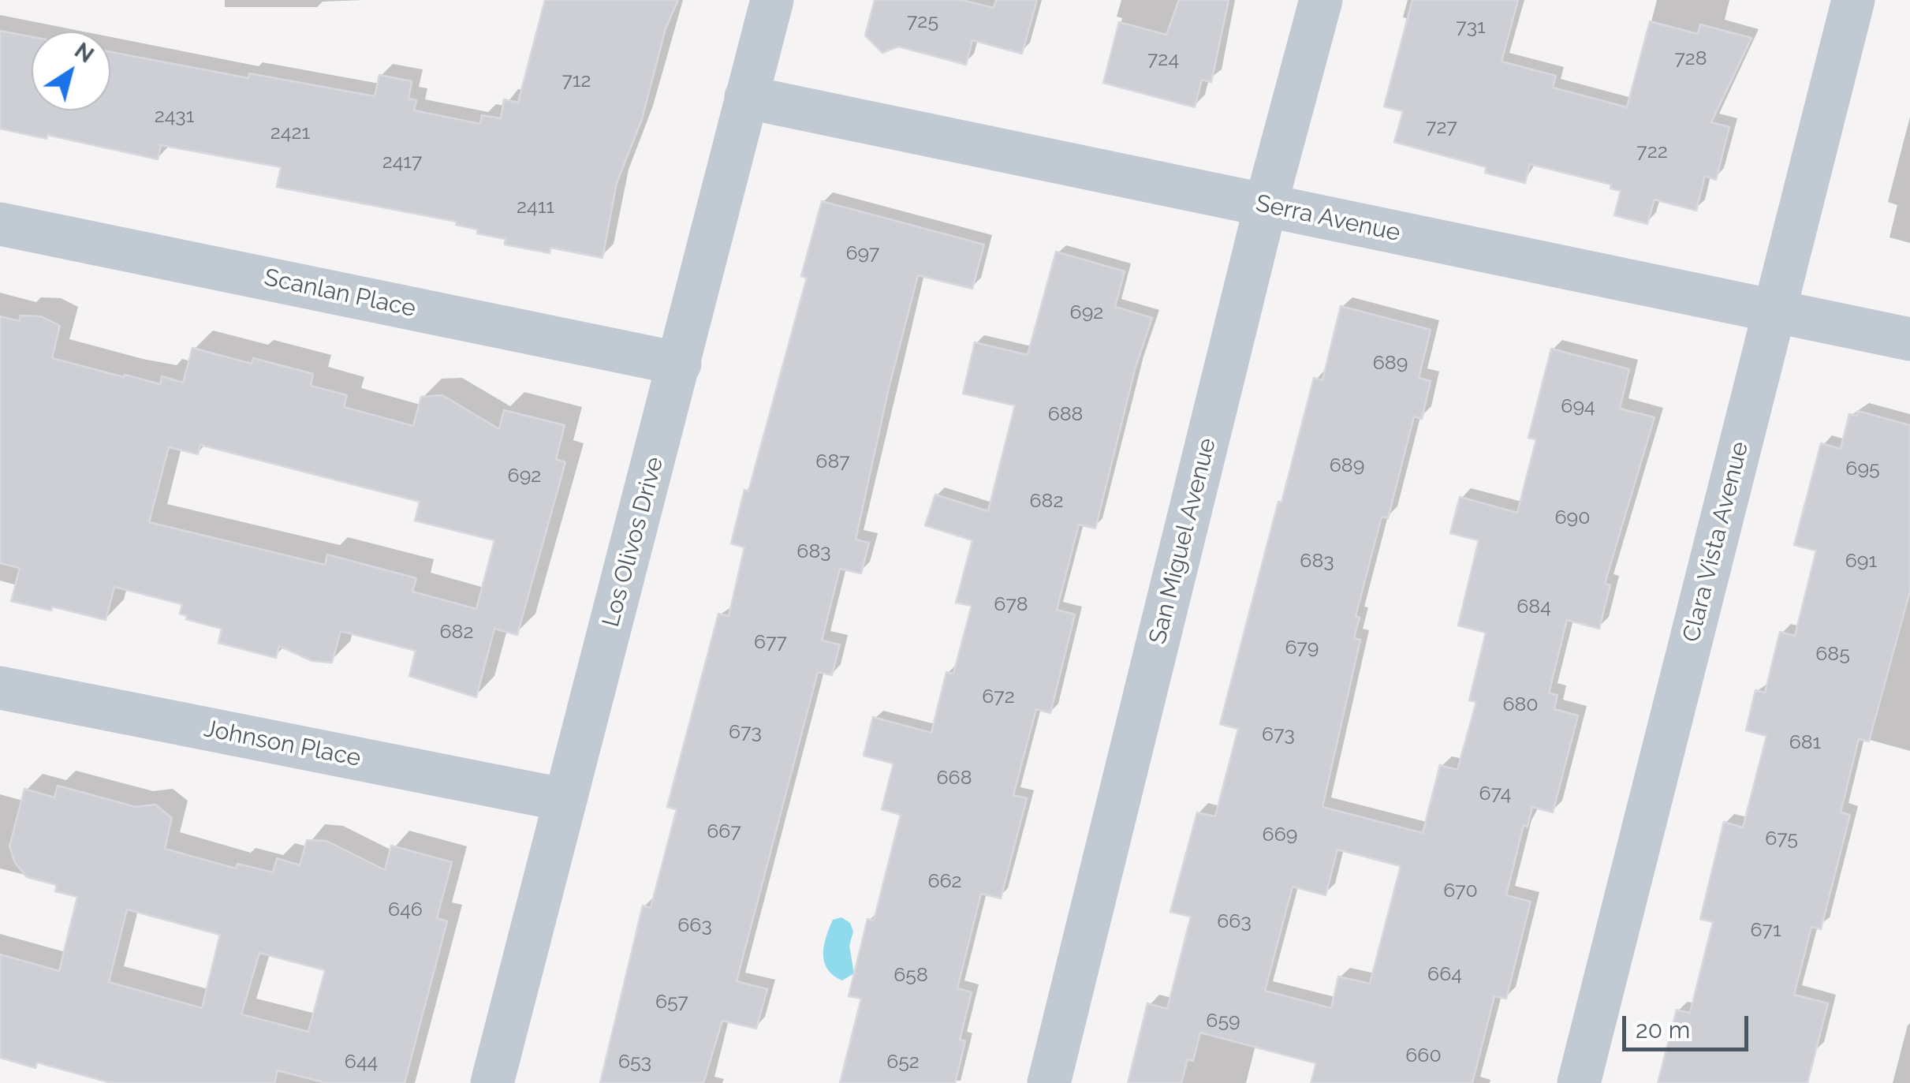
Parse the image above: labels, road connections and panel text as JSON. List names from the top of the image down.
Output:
{
  "streets": {
    "street": [
      "Serra Avenue",
      "Scanlan Place",
      "San Miguel Avenue",
      "Los Olivos Drive",
      "Clara Vista Avenue",
      "Johnson Place"
    ]
  },
  "crossings": [
    ["Serra Avenue", "San Miguel Avenue"],
    ["Serra Avenue", "Los Olivos Drive"],
    ["Serra Avenue", "Clara Vista Avenue"],
    ["Scanlan Place", "Los Olivos Drive"],
    ["Los Olivos Drive", "Johnson Place"]
  ],
  "house_numbers": [
    "725",
    "731",
    "728",
    "724",
    "712",
    "2431",
    "727",
    "2421",
    "722",
    "2417",
    "2411",
    "697",
    "692",
    "689",
    "694",
    "688",
    "687",
    "689",
    "695",
    "692",
    "682",
    "690",
    "683",
    "683",
    "691",
    "678",
    "684",
    "682",
    "677",
    "679",
    "685",
    "672",
    "680",
    "673",
    "673",
    "681",
    "668",
    "674",
    "667",
    "669",
    "675",
    "662",
    "670",
    "646",
    "663",
    "663",
    "671",
    "664",
    "658",
    "657",
    "659",
    "660",
    "644",
    "653",
    "652"
  ],
  "scale_bar": "20 m",
  "north": "top right"
}
